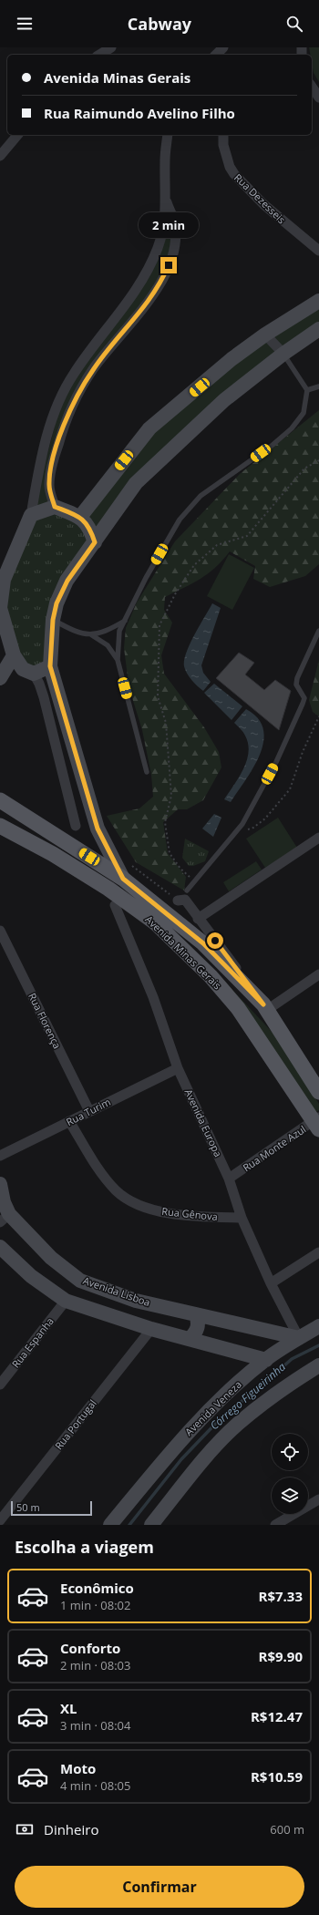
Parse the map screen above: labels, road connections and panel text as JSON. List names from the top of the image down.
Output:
{
  "streets": {
    "main road": ["Avenida Minas Gerais"],
    "street": [
      "Rua Dezesseis",
      "Rua Florença",
      "Rua Turim",
      "Avenida Europa",
      "Rua Monte Azul",
      "Rua Gênova",
      "Avenida Lisboa",
      "Rua Espanha",
      "Avenida Veneza",
      "Rua Portugal"
    ]
  },
  "crossings": [
    ["Avenida Minas Gerais", "Rua Monte Azul"],
    ["Rua Florença", "Rua Turim"],
    ["Rua Turim", "Avenida Europa"],
    ["Rua Turim", "Rua Gênova"],
    ["Avenida Europa", "Rua Monte Azul"],
    ["Avenida Europa", "Rua Gênova"],
    ["Avenida Europa", "Avenida Lisboa"],
    ["Avenida Europa", "Avenida Veneza"],
    ["Avenida Lisboa", "Avenida Veneza"]
  ],
  "water": ["Córrego Figueirinha"],
  "scale_bar": "50 m",
  "page": {
    "header": "Cabway",
    "banner": ["Avenida Minas Gerais", "Rua Raimundo Avelino Filho"],
    "bubble": "2 min",
    "scale": "50 m",
    "heading": "Escolha a viagem",
    "list": [
      {
        "name": "Econômico",
        "note": "1 min · 08:02",
        "value": "R$7.33"
      },
      {
        "name": "Conforto",
        "note": "2 min · 08:03",
        "value": "R$9.90"
      },
      {
        "name": "XL",
        "note": "3 min · 08:04",
        "value": "R$12.47"
      },
      {
        "name": "Moto",
        "note": "4 min · 08:05",
        "value": "R$10.59"
      }
    ],
    "pay": ["Dinheiro", "600 m"],
    "buttons": "Confirmar"
  }
}
